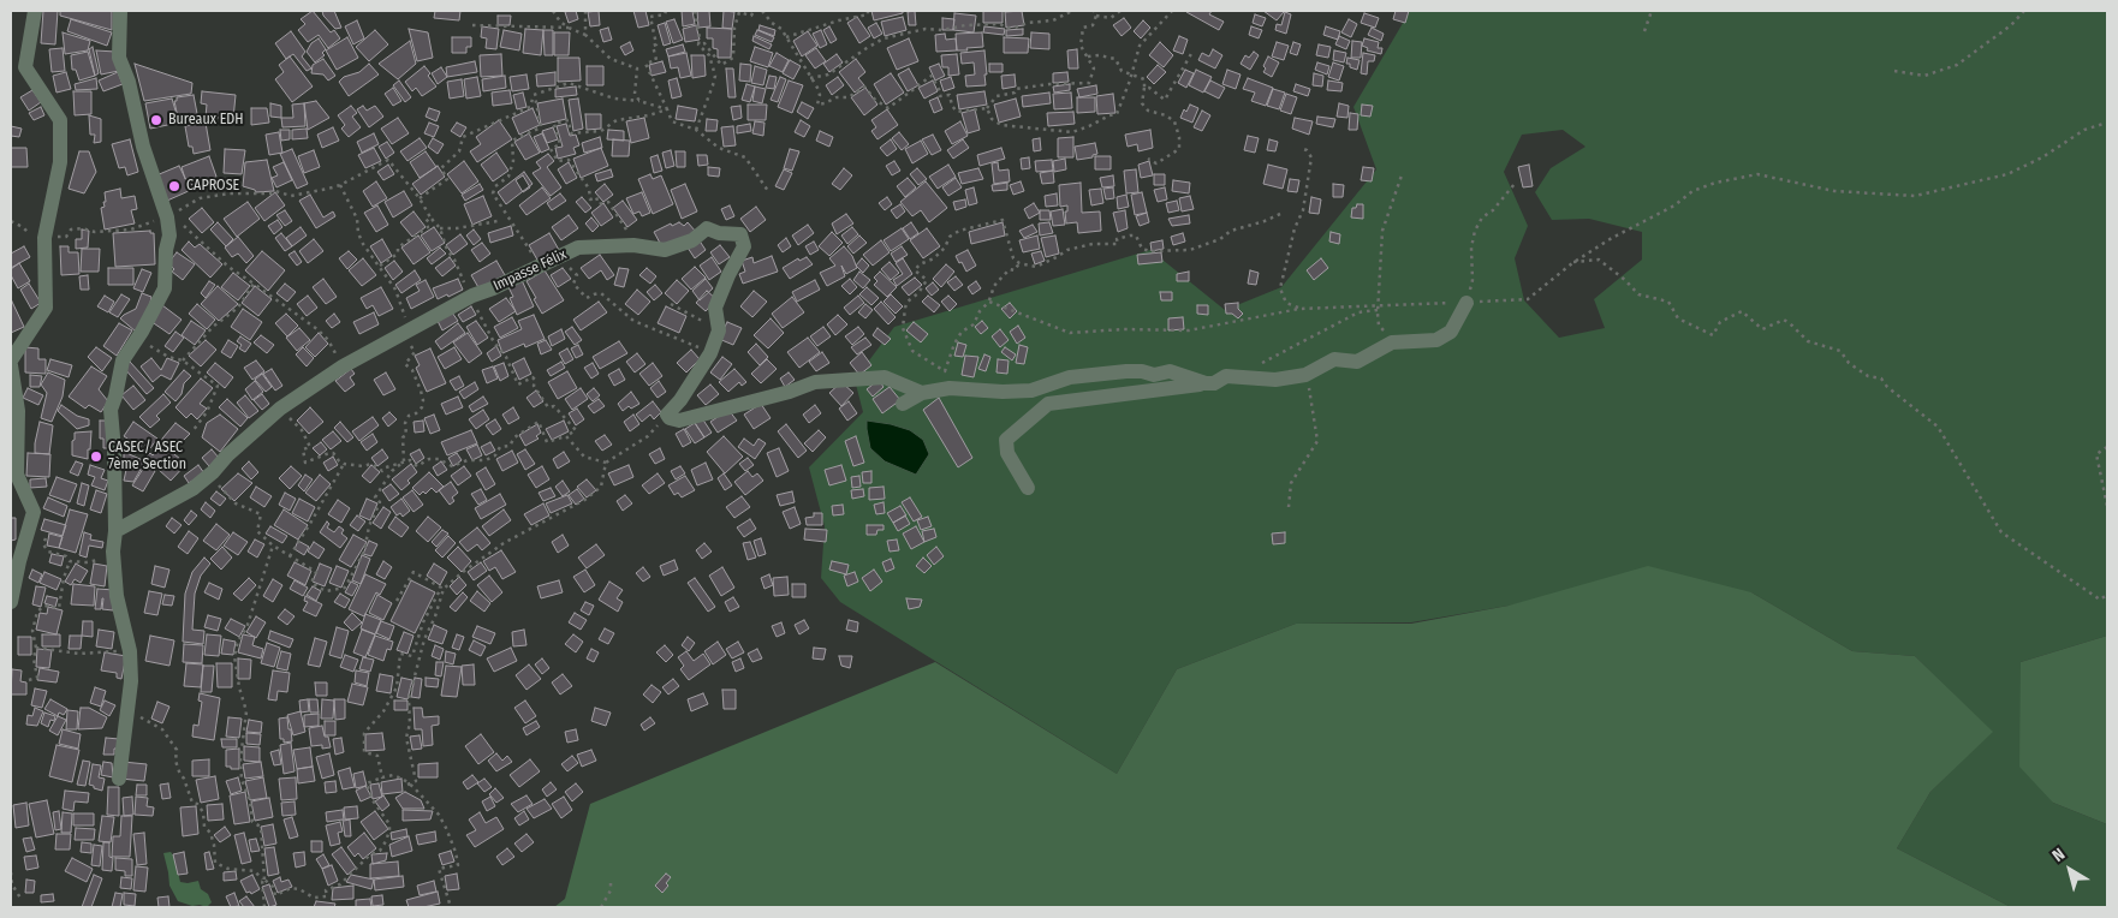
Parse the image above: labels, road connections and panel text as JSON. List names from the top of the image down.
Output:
{
  "streets": {
    "street": ["Impasse Félix"]
  },
  "places": ["Bureaux EDH", "CAPROSE", "CASEC/ ASEC 7ème Section"],
  "north": "top left"
}
